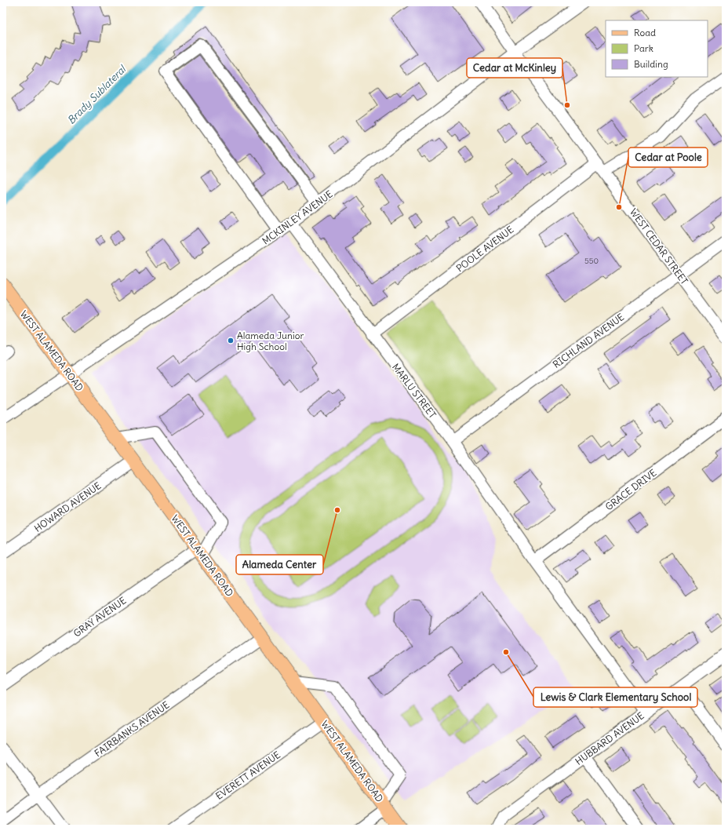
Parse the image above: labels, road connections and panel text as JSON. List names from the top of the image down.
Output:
{
  "streets": {
    "main road": ["WEST ALAMEDA ROAD"],
    "street": [
      "MCKINLEY AVENUE",
      "WEST CEDAR STREET",
      "POOLE AVENUE",
      "RICHLAND AVENUE",
      "MARLU STREET",
      "GRACE DRIVE",
      "HOWARD AVENUE",
      "GRAY AVENUE",
      "FAIRBANKS AVENUE",
      "HUBBARD AVENUE",
      "EVERETT AVENUE"
    ]
  },
  "crossings": [
    ["MCKINLEY AVENUE", "WEST CEDAR STREET"],
    ["MCKINLEY AVENUE", "WEST ALAMEDA ROAD"],
    ["MCKINLEY AVENUE", "MARLU STREET"],
    ["WEST CEDAR STREET", "POOLE AVENUE"],
    ["WEST CEDAR STREET", "RICHLAND AVENUE"],
    ["POOLE AVENUE", "MARLU STREET"],
    ["RICHLAND AVENUE", "MARLU STREET"],
    ["WEST ALAMEDA ROAD", "HOWARD AVENUE"],
    ["WEST ALAMEDA ROAD", "GRAY AVENUE"],
    ["WEST ALAMEDA ROAD", "FAIRBANKS AVENUE"],
    ["WEST ALAMEDA ROAD", "EVERETT AVENUE"],
    ["MARLU STREET", "GRACE DRIVE"],
    ["MARLU STREET", "HUBBARD AVENUE"]
  ],
  "water": ["Brady Sublateral"],
  "places": [
    "Cedar at McKinley",
    "Cedar at Poole",
    "Alameda Junior High School",
    "Alameda Center",
    "Lewis & Clark Elementary School"
  ],
  "house_numbers": ["550"],
  "legend": ["Road", "Park", "Building"]
}
